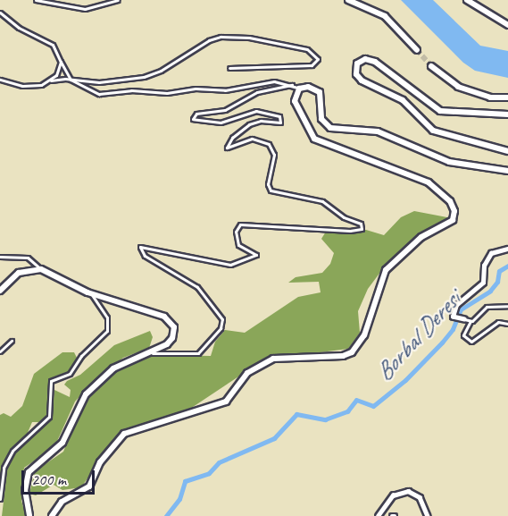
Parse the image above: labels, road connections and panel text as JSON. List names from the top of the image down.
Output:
{
  "water": ["Borbal Deresi"],
  "scale_bar": "200 m"
}
